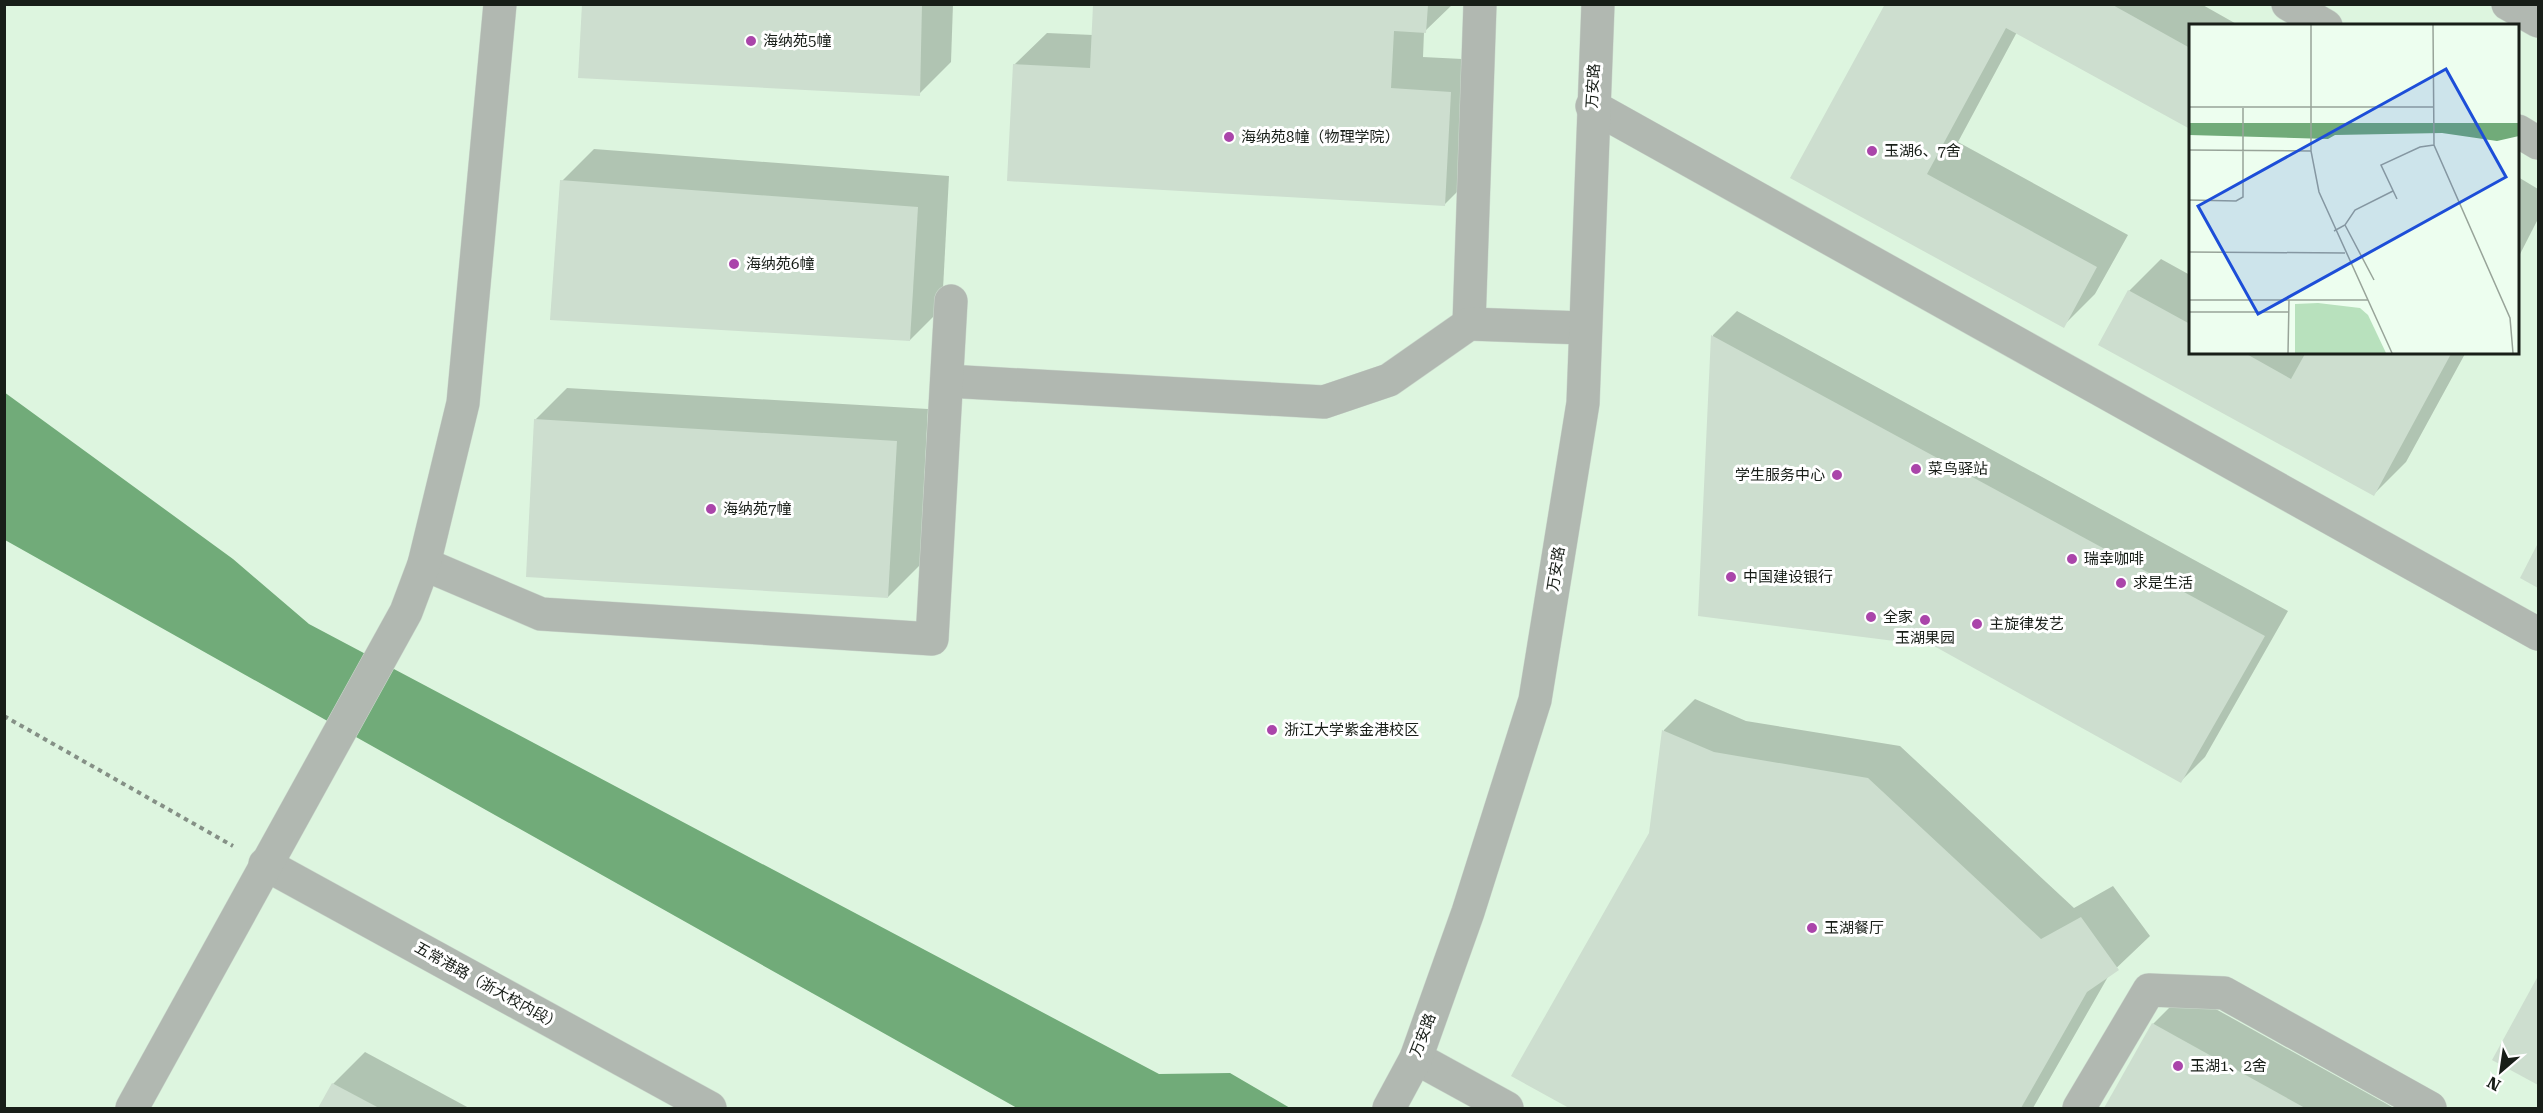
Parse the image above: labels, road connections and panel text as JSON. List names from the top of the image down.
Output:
{
  "streets": {
    "street": ["万安路", "五常港路（浙大校内段）"]
  },
  "places": [
    "海纳苑5幢",
    "海纳苑8幢（物理学院）",
    "玉湖6、7舍",
    "海纳苑6幢",
    "菜鸟驿站",
    "学生服务中心",
    "海纳苑7幢",
    "瑞幸咖啡",
    "中国建设银行",
    "求是生活",
    "全家",
    "玉湖果园",
    "主旋律发艺",
    "浙江大学紫金港校区",
    "玉湖餐厅",
    "玉湖1、2舍"
  ],
  "north": "bottom left"
}
